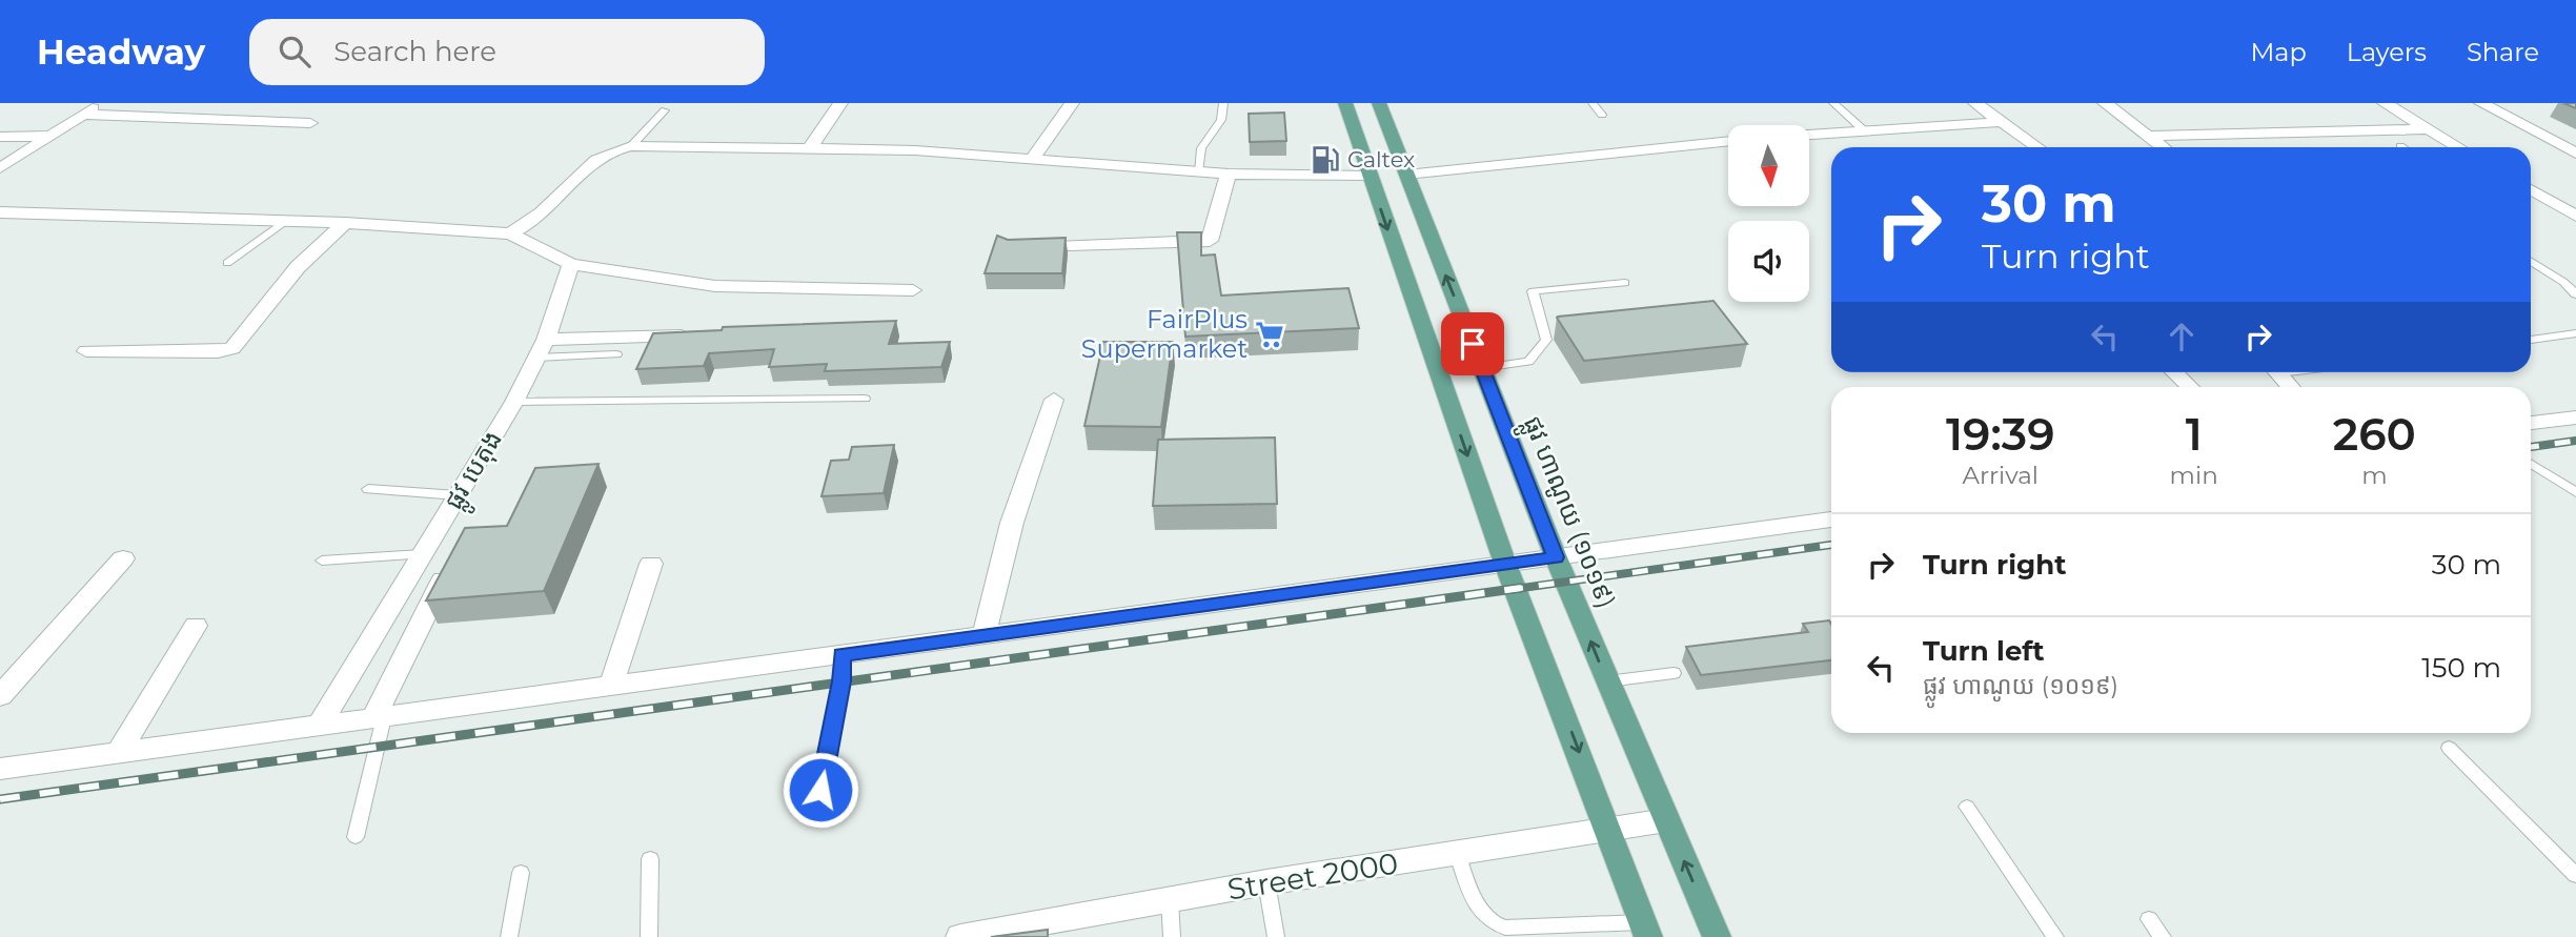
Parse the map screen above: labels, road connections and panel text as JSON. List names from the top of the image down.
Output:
{
  "streets": {
    "main road": ["ផ្លូវ ហាណូយ (១០១៩)"],
    "street": ["ផ្លូវ បេតុង", "Street 2000"]
  },
  "crossings": [
    ["ផ្លូវ ហាណូយ (១០១៩)", "Street 2000"]
  ],
  "places": {
    "fuel station": ["Caltex"],
    "supermarket": ["FairPlus Supermarket"]
  },
  "north": "bottom",
  "page": {
    "header": "Headway",
    "search": "Search here",
    "nav": ["Map", "Layers", "Share"],
    "turn": ["30 m", "Turn right"],
    "eta": [
      "19:39",
      "Arrival",
      "1",
      "min",
      "260",
      "m"
    ],
    "list": [
      {
        "name": "Turn right",
        "value": "30 m"
      },
      {
        "name": "Turn left",
        "note": "ផ្លូវ ហាណូយ (១០១៩)",
        "value": "150 m"
      }
    ]
  }
}
